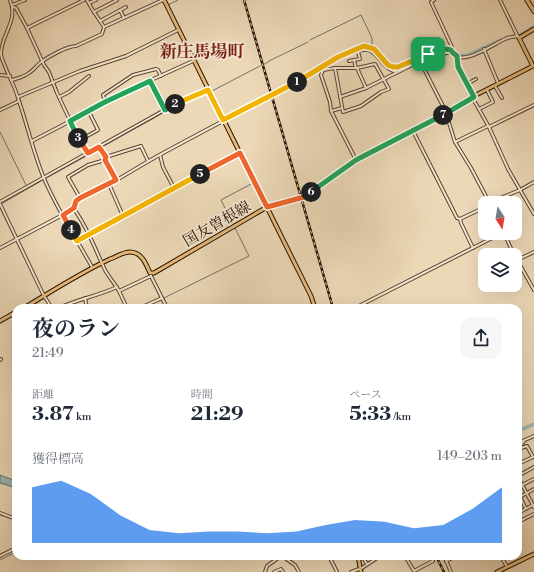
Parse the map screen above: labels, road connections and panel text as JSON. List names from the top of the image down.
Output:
{
  "streets": {
    "main road": ["国友曽根線"]
  },
  "districts": ["新庄馬場町"],
  "north": "bottom",
  "page": {
    "pins": [
      "1",
      "2",
      "7",
      "3",
      "5",
      "6",
      "4"
    ],
    "heading": ["夜のラン", "21:49"],
    "stats": [
      ["距離", "3.87 km"],
      ["時間", "21:29"],
      ["ペース", "5:33 /km"]
    ],
    "chart": ["獲得標高", "149–203 m"]
  }
}
